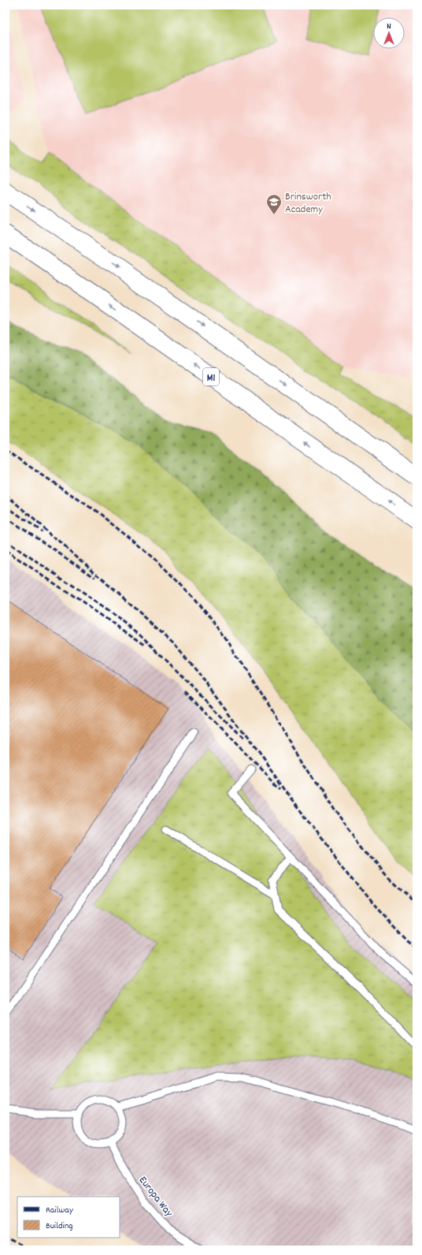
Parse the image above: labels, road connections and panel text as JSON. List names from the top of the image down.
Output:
{
  "streets": {
    "highway": ["M1"],
    "lane": ["Europa Way"]
  },
  "places": {
    "school or university": ["Brinsworth Academy"]
  },
  "legend": ["Railway", "Building"],
  "north": "top"
}
